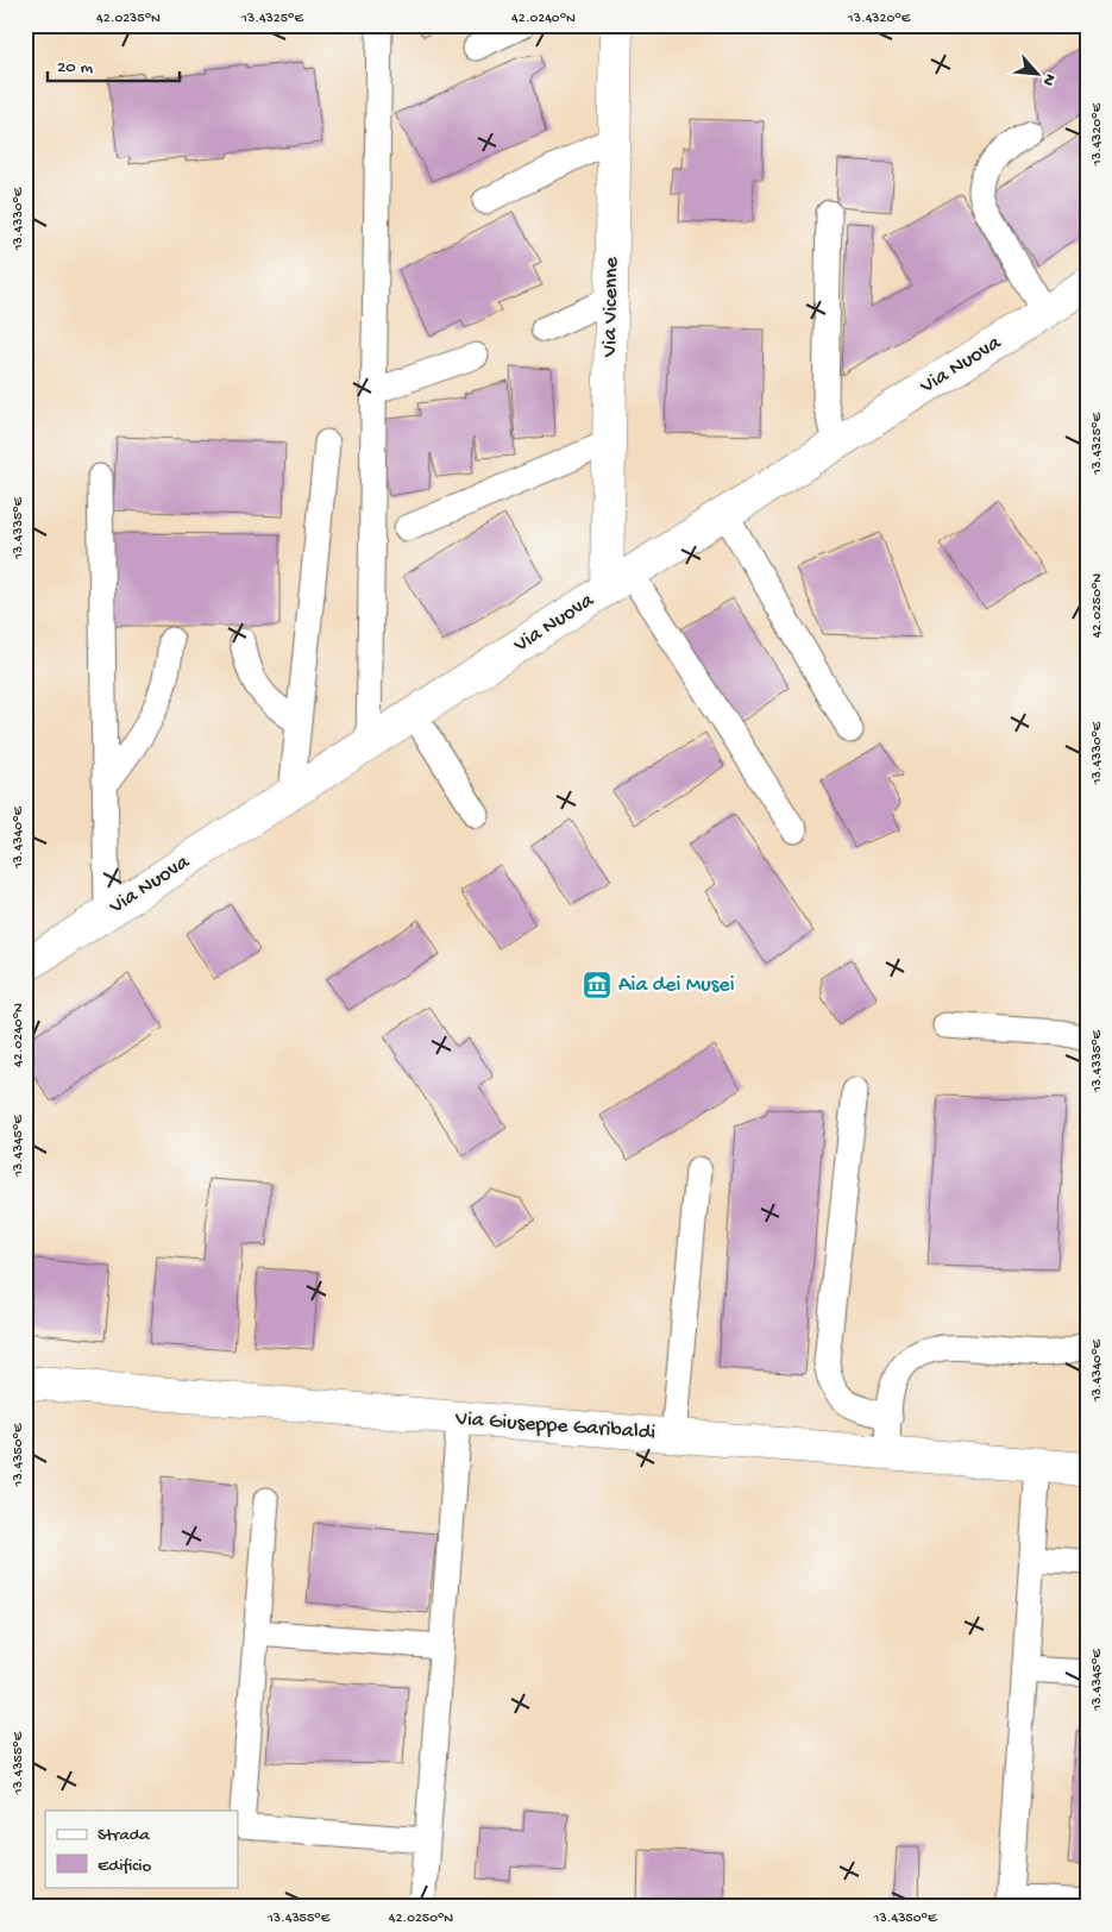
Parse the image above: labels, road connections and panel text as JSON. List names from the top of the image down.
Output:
{
  "streets": {
    "street": ["Via Vicenne", "Via Nuova", "Via Giuseppe Garibaldi"]
  },
  "crossings": [
    ["Via Vicenne", "Via Nuova"]
  ],
  "places": {
    "museum": ["Aia dei Musei"]
  },
  "legend": ["Strada", "Edificio"],
  "scale_bar": "20 m",
  "north": "bottom right",
  "coordinates": [
    "42.0235°N",
    "13.4325°E",
    "42.0240°N",
    "13.4320°E",
    "13.4330°E",
    "13.4335°E",
    "42.0250°N",
    "13.4340°E",
    "13.4345°E",
    "13.4350°E",
    "13.4355°E"
  ]
}
